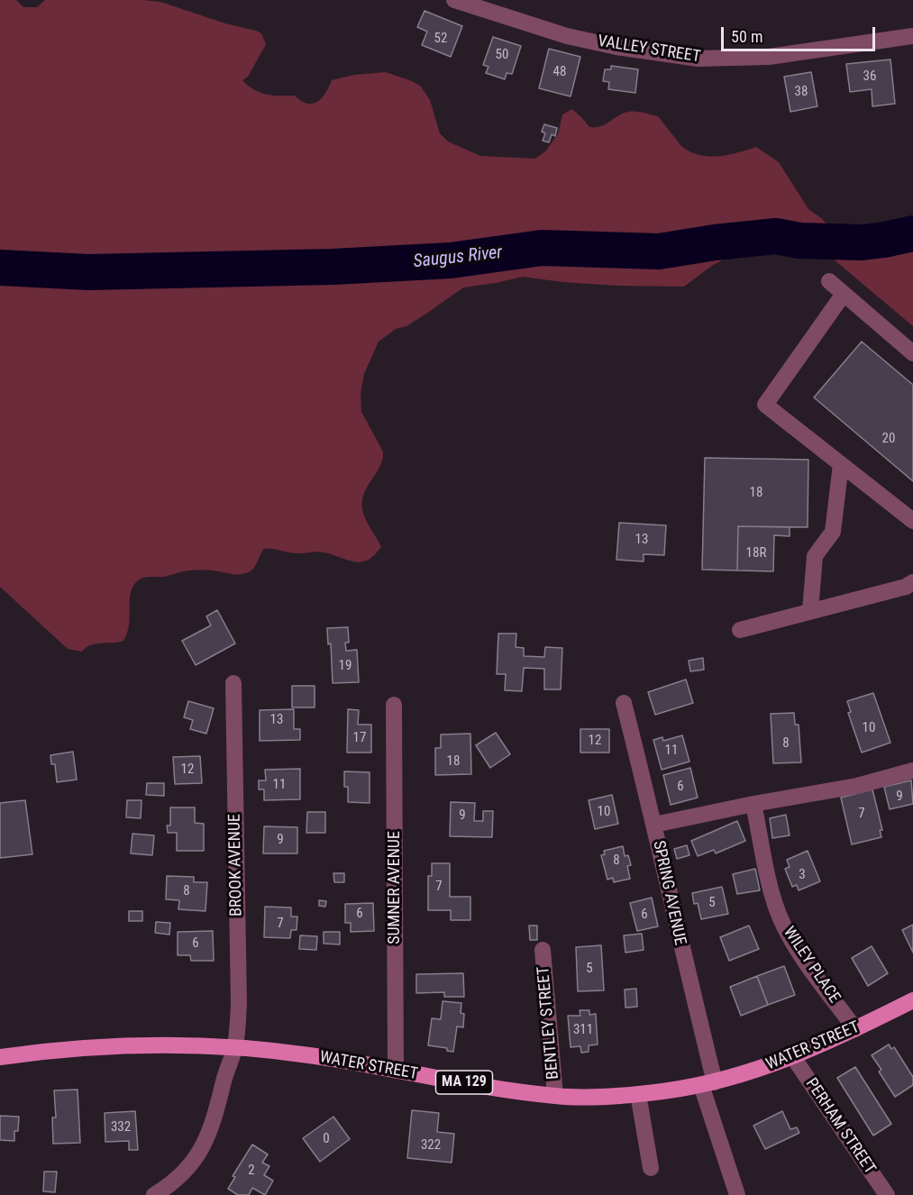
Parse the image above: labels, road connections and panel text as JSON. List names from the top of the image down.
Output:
{
  "streets": {
    "main road": ["WATER STREET", "MA 129"],
    "street": [
      "VALLEY STREET",
      "BROOK AVENUE",
      "SUMNER AVENUE",
      "SPRING AVENUE",
      "WILEY PLACE",
      "BENTLEY STREET",
      "PERHAM STREET"
    ]
  },
  "crossings": [
    ["BROOK AVENUE", "WATER STREET"],
    ["SUMNER AVENUE", "WATER STREET"],
    ["SPRING AVENUE", "WATER STREET"],
    ["WILEY PLACE", "WATER STREET"],
    ["BENTLEY STREET", "WATER STREET"],
    ["WATER STREET", "PERHAM STREET"]
  ],
  "water": ["Saugus River"],
  "house_numbers": [
    "52",
    "50",
    "48",
    "36",
    "38",
    "20",
    "18",
    "13",
    "18R",
    "19",
    "13",
    "10",
    "17",
    "12",
    "8",
    "11",
    "18",
    "12",
    "11",
    "6",
    "9",
    "10",
    "7",
    "9",
    "9",
    "8",
    "3",
    "7",
    "8",
    "5",
    "6",
    "6",
    "7",
    "6",
    "5",
    "311",
    "332",
    "0",
    "322",
    "2"
  ],
  "scale_bar": "50 m"
}
